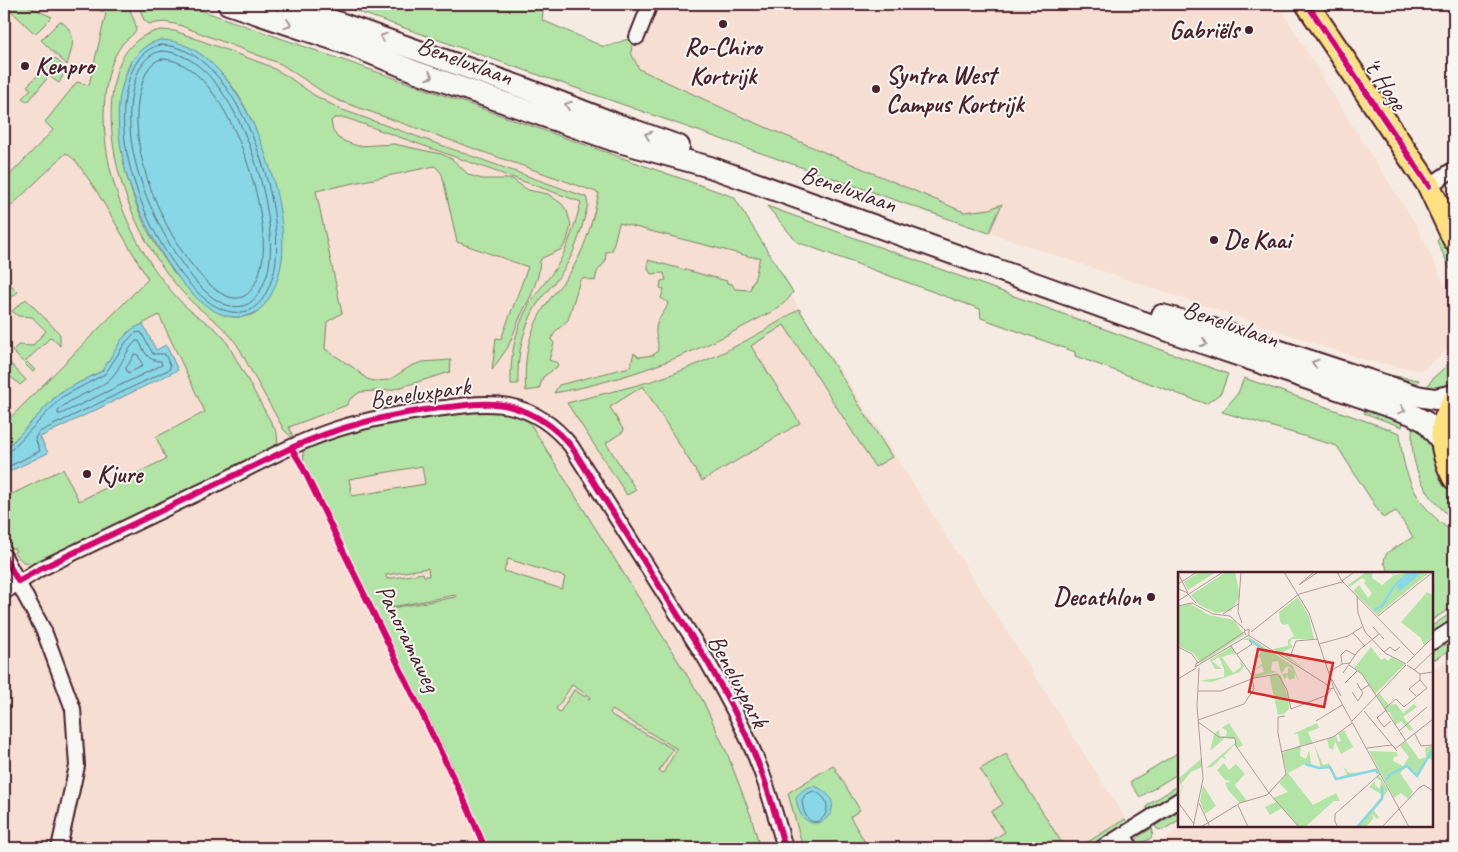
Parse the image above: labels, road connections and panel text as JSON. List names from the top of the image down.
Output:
{
  "streets": {
    "main road": ["Beneluxlaan", "'t Hoge"],
    "street": ["Beneluxpark"],
    "cycle path": ["Panoramaweg"]
  },
  "places": [
    "Ro-Chiro Kortrijk",
    "Gabriëls",
    "Kenpro",
    "Syntra West Campus Kortrijk",
    "De Kaai",
    "Kjure",
    "Decathlon"
  ]
}
